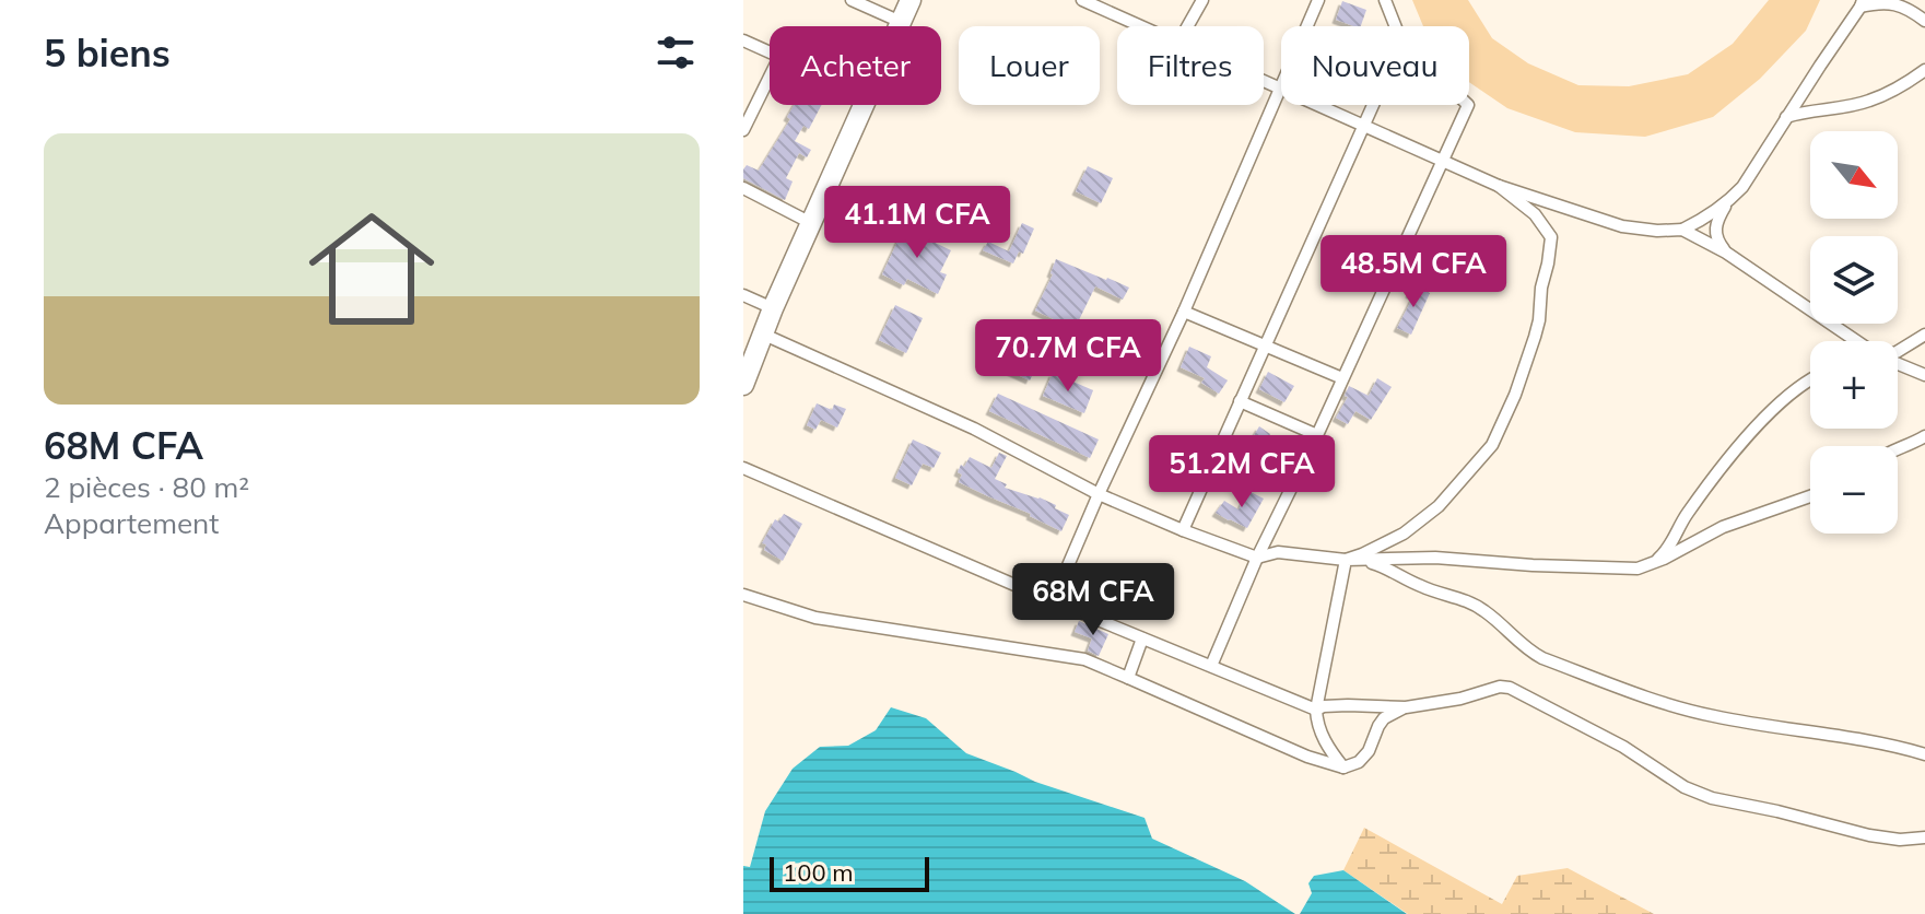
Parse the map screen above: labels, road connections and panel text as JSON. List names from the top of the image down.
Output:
{
  "scale_bar": "100 m",
  "north": "bottom right",
  "page": {
    "heading": "5 biens",
    "chip": [
      "Acheter",
      "Louer",
      "Filtres",
      "Nouveau"
    ],
    "list": [
      {
        "name": "68M CFA",
        "note": "2 pièces · 80 m² · Appartement"
      }
    ],
    "map_buttons": ["+", "−"],
    "price": [
      "41.1M CFA",
      "48.5M CFA",
      "70.7M CFA",
      "51.2M CFA",
      "68M CFA"
    ],
    "scale": "100 m"
  }
}
